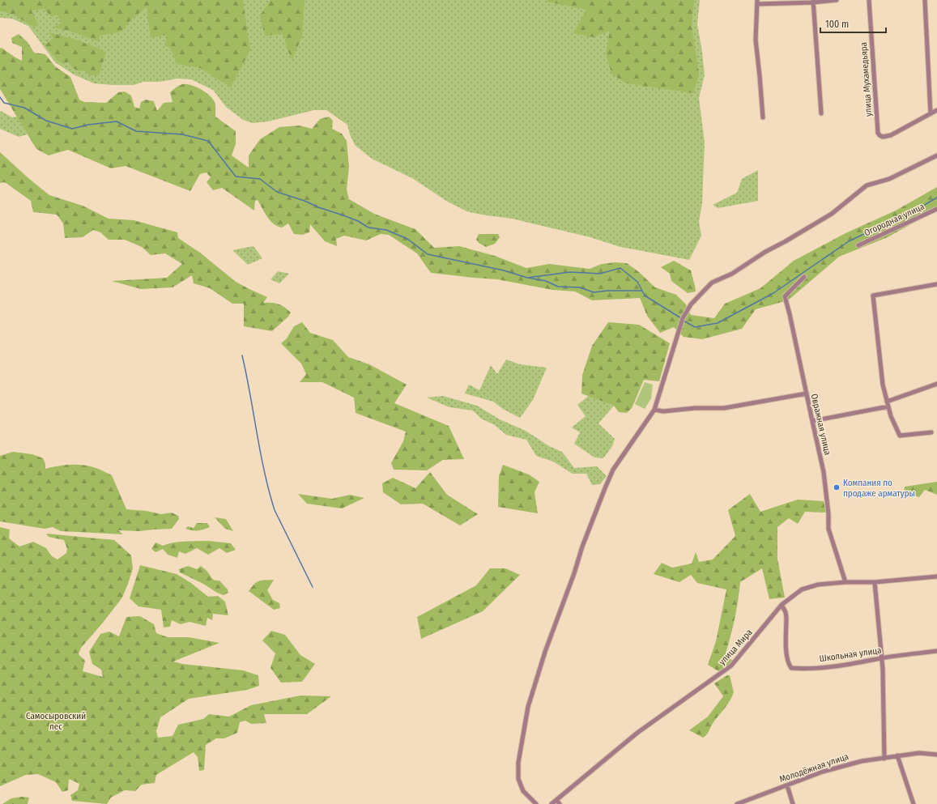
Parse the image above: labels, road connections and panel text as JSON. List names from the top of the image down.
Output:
{
  "streets": {
    "street": [
      "улица Мухамедьяра",
      "Огородная улица",
      "Овражная улица",
      "улица Мира",
      "Школьная улица",
      "Молодёжная улица"
    ]
  },
  "crossings": [
    ["Овражная улица", "улица Мира"],
    ["улица Мира", "Школьная улица"]
  ],
  "parks": ["Самосыровский лес"],
  "places": ["Компания по продаже арматуры"],
  "scale_bar": "100 m"
}
